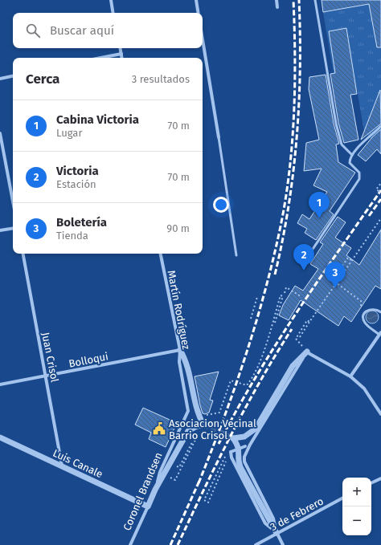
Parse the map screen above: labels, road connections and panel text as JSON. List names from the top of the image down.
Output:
{
  "streets": {
    "street": [
      "Martín Rodríguez",
      "Juan Crisol",
      "Bolloqui",
      "Luis Canale",
      "Coronel Brandsen",
      "3 de Febrero"
    ]
  },
  "crossings": [
    ["Martín Rodríguez", "Bolloqui"],
    ["Martín Rodríguez", "Coronel Brandsen"],
    ["Juan Crisol", "Bolloqui"],
    ["Juan Crisol", "Luis Canale"],
    ["Luis Canale", "Coronel Brandsen"]
  ],
  "places": {
    "public building": ["Asociacion Vecinal Barrio Crisol"]
  },
  "page": {
    "search": "Buscar aquí",
    "heading": ["Cerca", "3 resultados"],
    "list": [
      {
        "mark": "1",
        "name": "Cabina Victoria",
        "note": "Lugar",
        "value": "70 m"
      },
      {
        "mark": "2",
        "name": "Victoria",
        "note": "Estación",
        "value": "70 m"
      },
      {
        "mark": "3",
        "name": "Boletería",
        "note": "Tienda",
        "value": "90 m"
      }
    ],
    "pins": ["1", "2", "3"],
    "map_buttons": ["+", "−"]
  }
}
